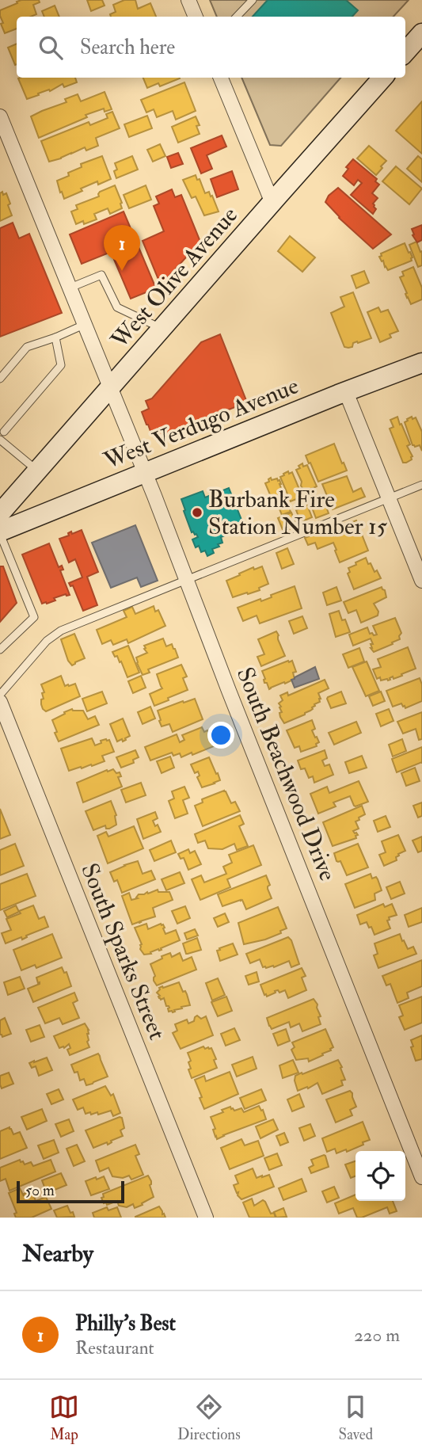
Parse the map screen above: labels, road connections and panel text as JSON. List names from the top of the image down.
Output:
{
  "streets": {
    "main road": ["West Olive Avenue", "West Verdugo Avenue"],
    "street": ["South Beachwood Drive", "South Sparks Street"]
  },
  "crossings": [
    ["West Olive Avenue", "South Beachwood Drive"],
    ["West Verdugo Avenue", "South Beachwood Drive"]
  ],
  "places": ["Burbank Fire Station Number 15"],
  "scale_bar": "50 m",
  "page": {
    "search": "Search here",
    "pins": "1",
    "scale": "50 m",
    "heading": "Nearby",
    "list": [
      {
        "mark": "1",
        "name": "Philly's Best",
        "note": "Restaurant",
        "value": "220 m"
      }
    ],
    "nav": ["Map", "Directions", "Saved"]
  }
}
